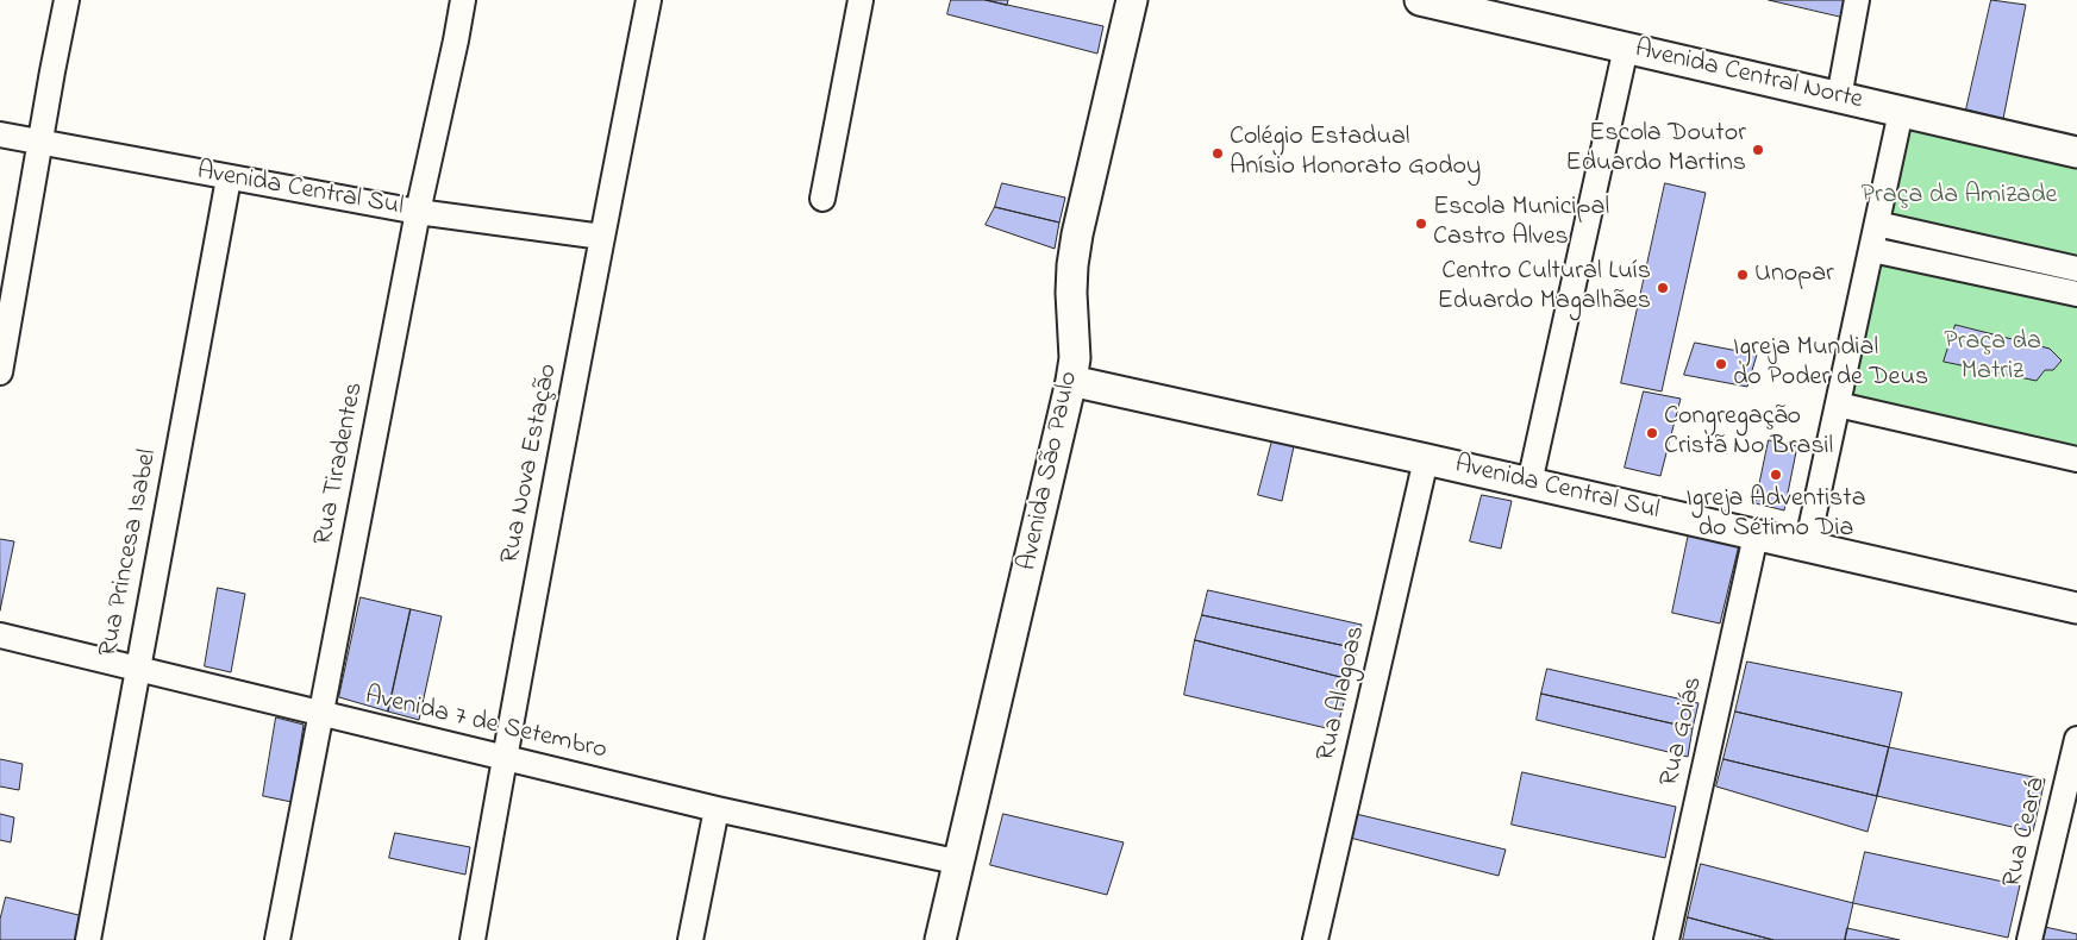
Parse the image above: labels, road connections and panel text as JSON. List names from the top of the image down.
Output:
{
  "streets": {
    "main road": ["Avenida Central Norte", "Avenida Central Sul", "Avenida São Paulo"],
    "street": [
      "Rua Tiradentes",
      "Rua Nova Estação",
      "Rua Princesa Isabel",
      "Rua Alagoas",
      "Avenida 7 de Setembro",
      "Rua Goiás",
      "Rua Ceará"
    ]
  },
  "crossings": [
    ["Avenida Central Sul", "Rua Tiradentes"],
    ["Avenida Central Sul", "Rua Nova Estação"],
    ["Avenida Central Sul", "Avenida São Paulo"],
    ["Avenida Central Sul", "Rua Princesa Isabel"],
    ["Avenida Central Sul", "Rua Alagoas"],
    ["Avenida Central Sul", "Rua Goiás"],
    ["Rua Tiradentes", "Avenida 7 de Setembro"],
    ["Rua Nova Estação", "Avenida 7 de Setembro"],
    ["Avenida São Paulo", "Avenida 7 de Setembro"],
    ["Rua Princesa Isabel", "Avenida 7 de Setembro"]
  ],
  "parks": ["Praça da Amizade", "Praça da Matriz"],
  "places": [
    "Escola Doutor Eduardo Martins",
    "Colégio Estadual Anísio Honorato Godoy",
    "Escola Municipal Castro Alves",
    "Unopar",
    "Centro Cultural Luís Eduardo Magalhães",
    "Igreja Mundial do Poder de Deus",
    "Congregação Cristã No Brasil",
    "Igreja Adventista do Sétimo Dia"
  ]
}
